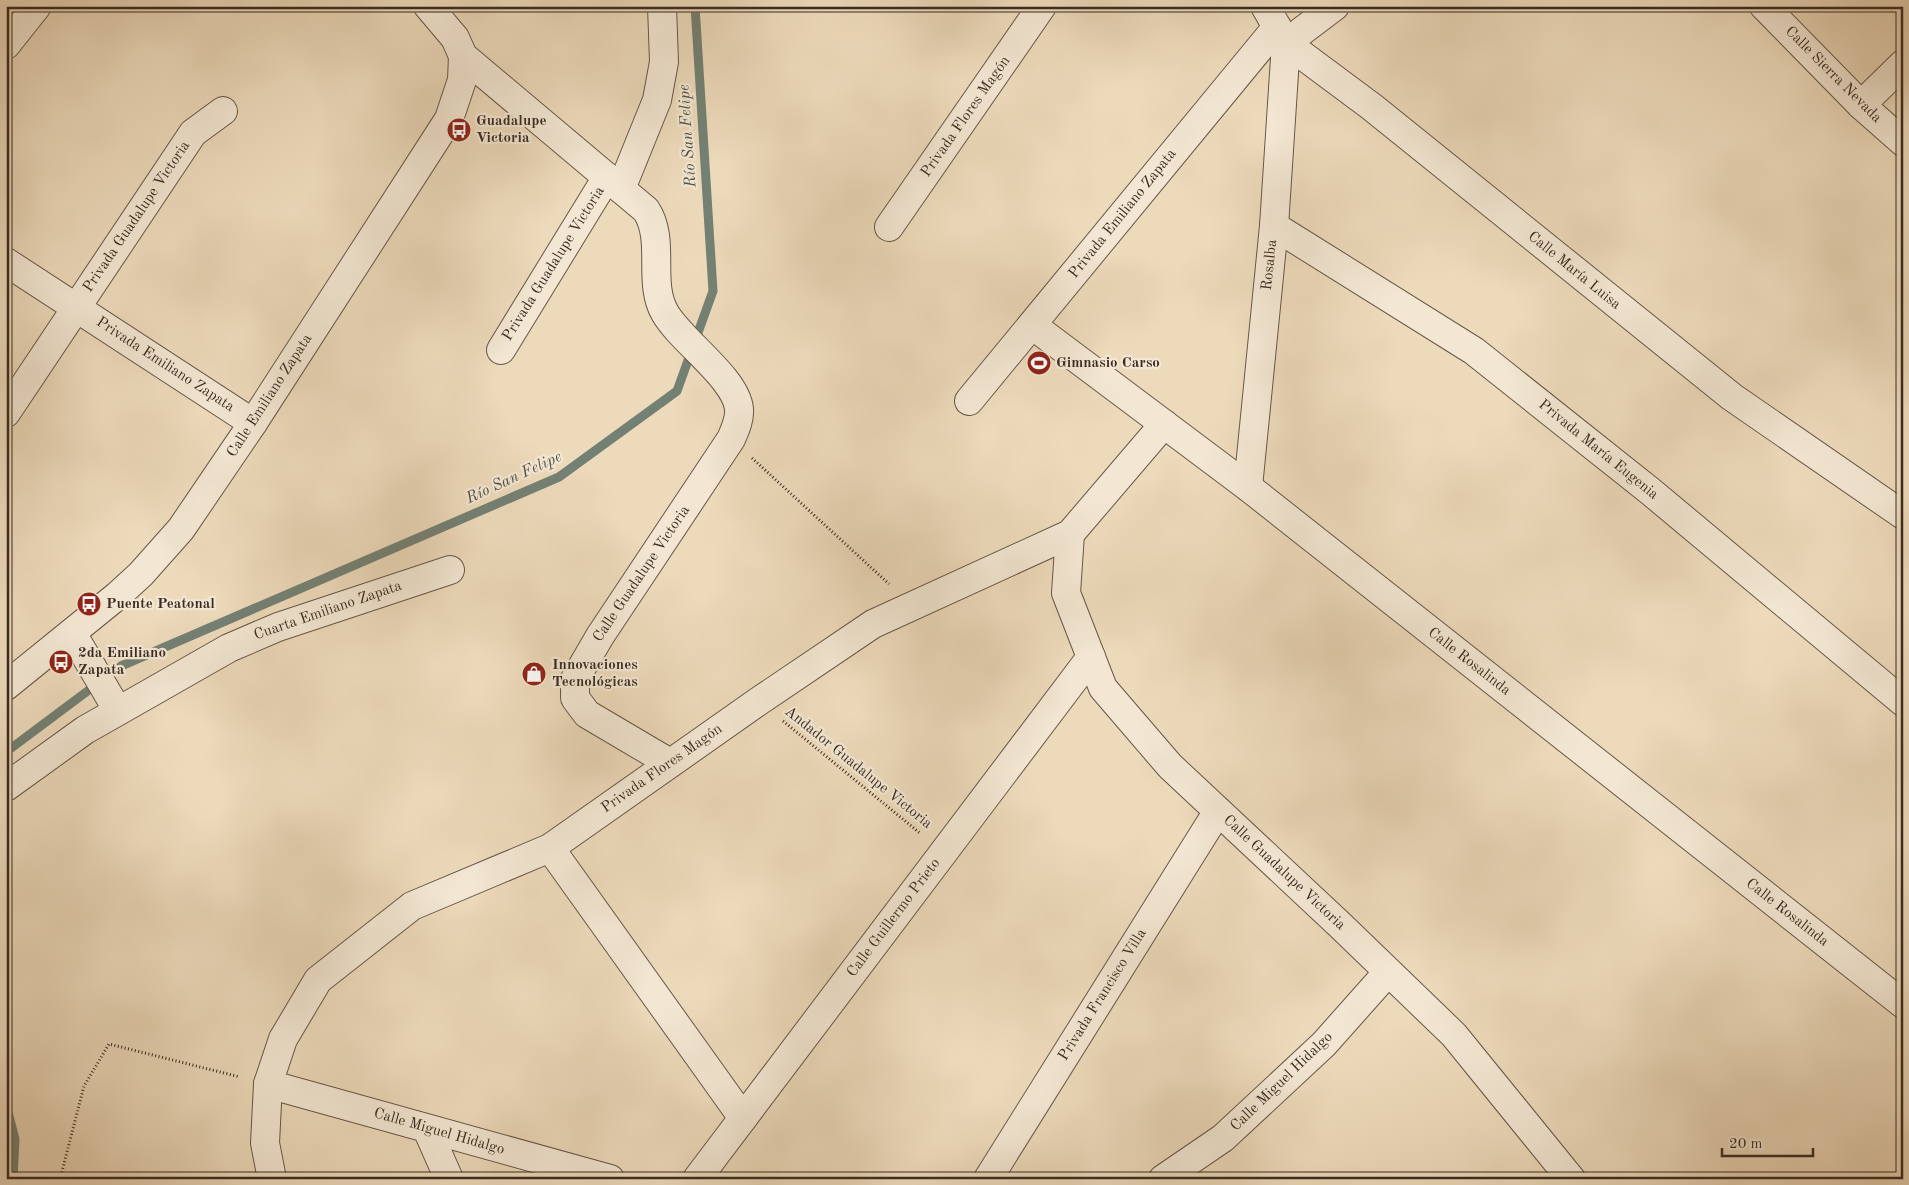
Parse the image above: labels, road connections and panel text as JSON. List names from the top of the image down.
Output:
{
  "streets": {
    "street": [
      "Calle Sierra Nevada",
      "Privada Flores Magón",
      "Privada Emiliano Zapata",
      "Privada Guadalupe Victoria",
      "Rosalba",
      "Calle María Luisa",
      "Calle Emiliano Zapata",
      "Privada María Eugenia",
      "Calle Guadalupe Victoria",
      "Cuarta Emiliano Zapata",
      "Calle Rosalinda",
      "Calle Guillermo Prieto",
      "Privada Francisco Villa",
      "Calle Miguel Hidalgo"
    ],
    "path": ["Andador Guadalupe Victoria"]
  },
  "crossings": [
    ["Privada Flores Magón", "Calle Guadalupe Victoria"],
    ["Privada Flores Magón", "Calle Rosalinda"],
    ["Privada Flores Magón", "Andador Guadalupe Victoria"],
    ["Privada Flores Magón", "Calle Miguel Hidalgo"],
    ["Privada Emiliano Zapata", "Privada Guadalupe Victoria"],
    ["Privada Emiliano Zapata", "Rosalba"],
    ["Privada Emiliano Zapata", "Calle María Luisa"],
    ["Privada Emiliano Zapata", "Calle Emiliano Zapata"],
    ["Privada Emiliano Zapata", "Calle Rosalinda"],
    ["Privada Guadalupe Victoria", "Calle Guadalupe Victoria"],
    ["Rosalba", "Calle María Luisa"],
    ["Rosalba", "Privada María Eugenia"],
    ["Rosalba", "Calle Rosalinda"],
    ["Calle Guadalupe Victoria", "Calle Guillermo Prieto"],
    ["Calle Guadalupe Victoria", "Privada Francisco Villa"],
    ["Calle Guadalupe Victoria", "Calle Miguel Hidalgo"],
    ["Andador Guadalupe Victoria", "Calle Guillermo Prieto"]
  ],
  "water": ["Río San Felipe"],
  "places": {
    "bus stop": ["Guadalupe Victoria", "Puente Peatonal", "2da Emiliano Zapata"],
    "sports": ["Gimnasio Carso"],
    "shop": ["Innovaciones Tecnológicas"]
  },
  "scale_bar": "20 m"
}
